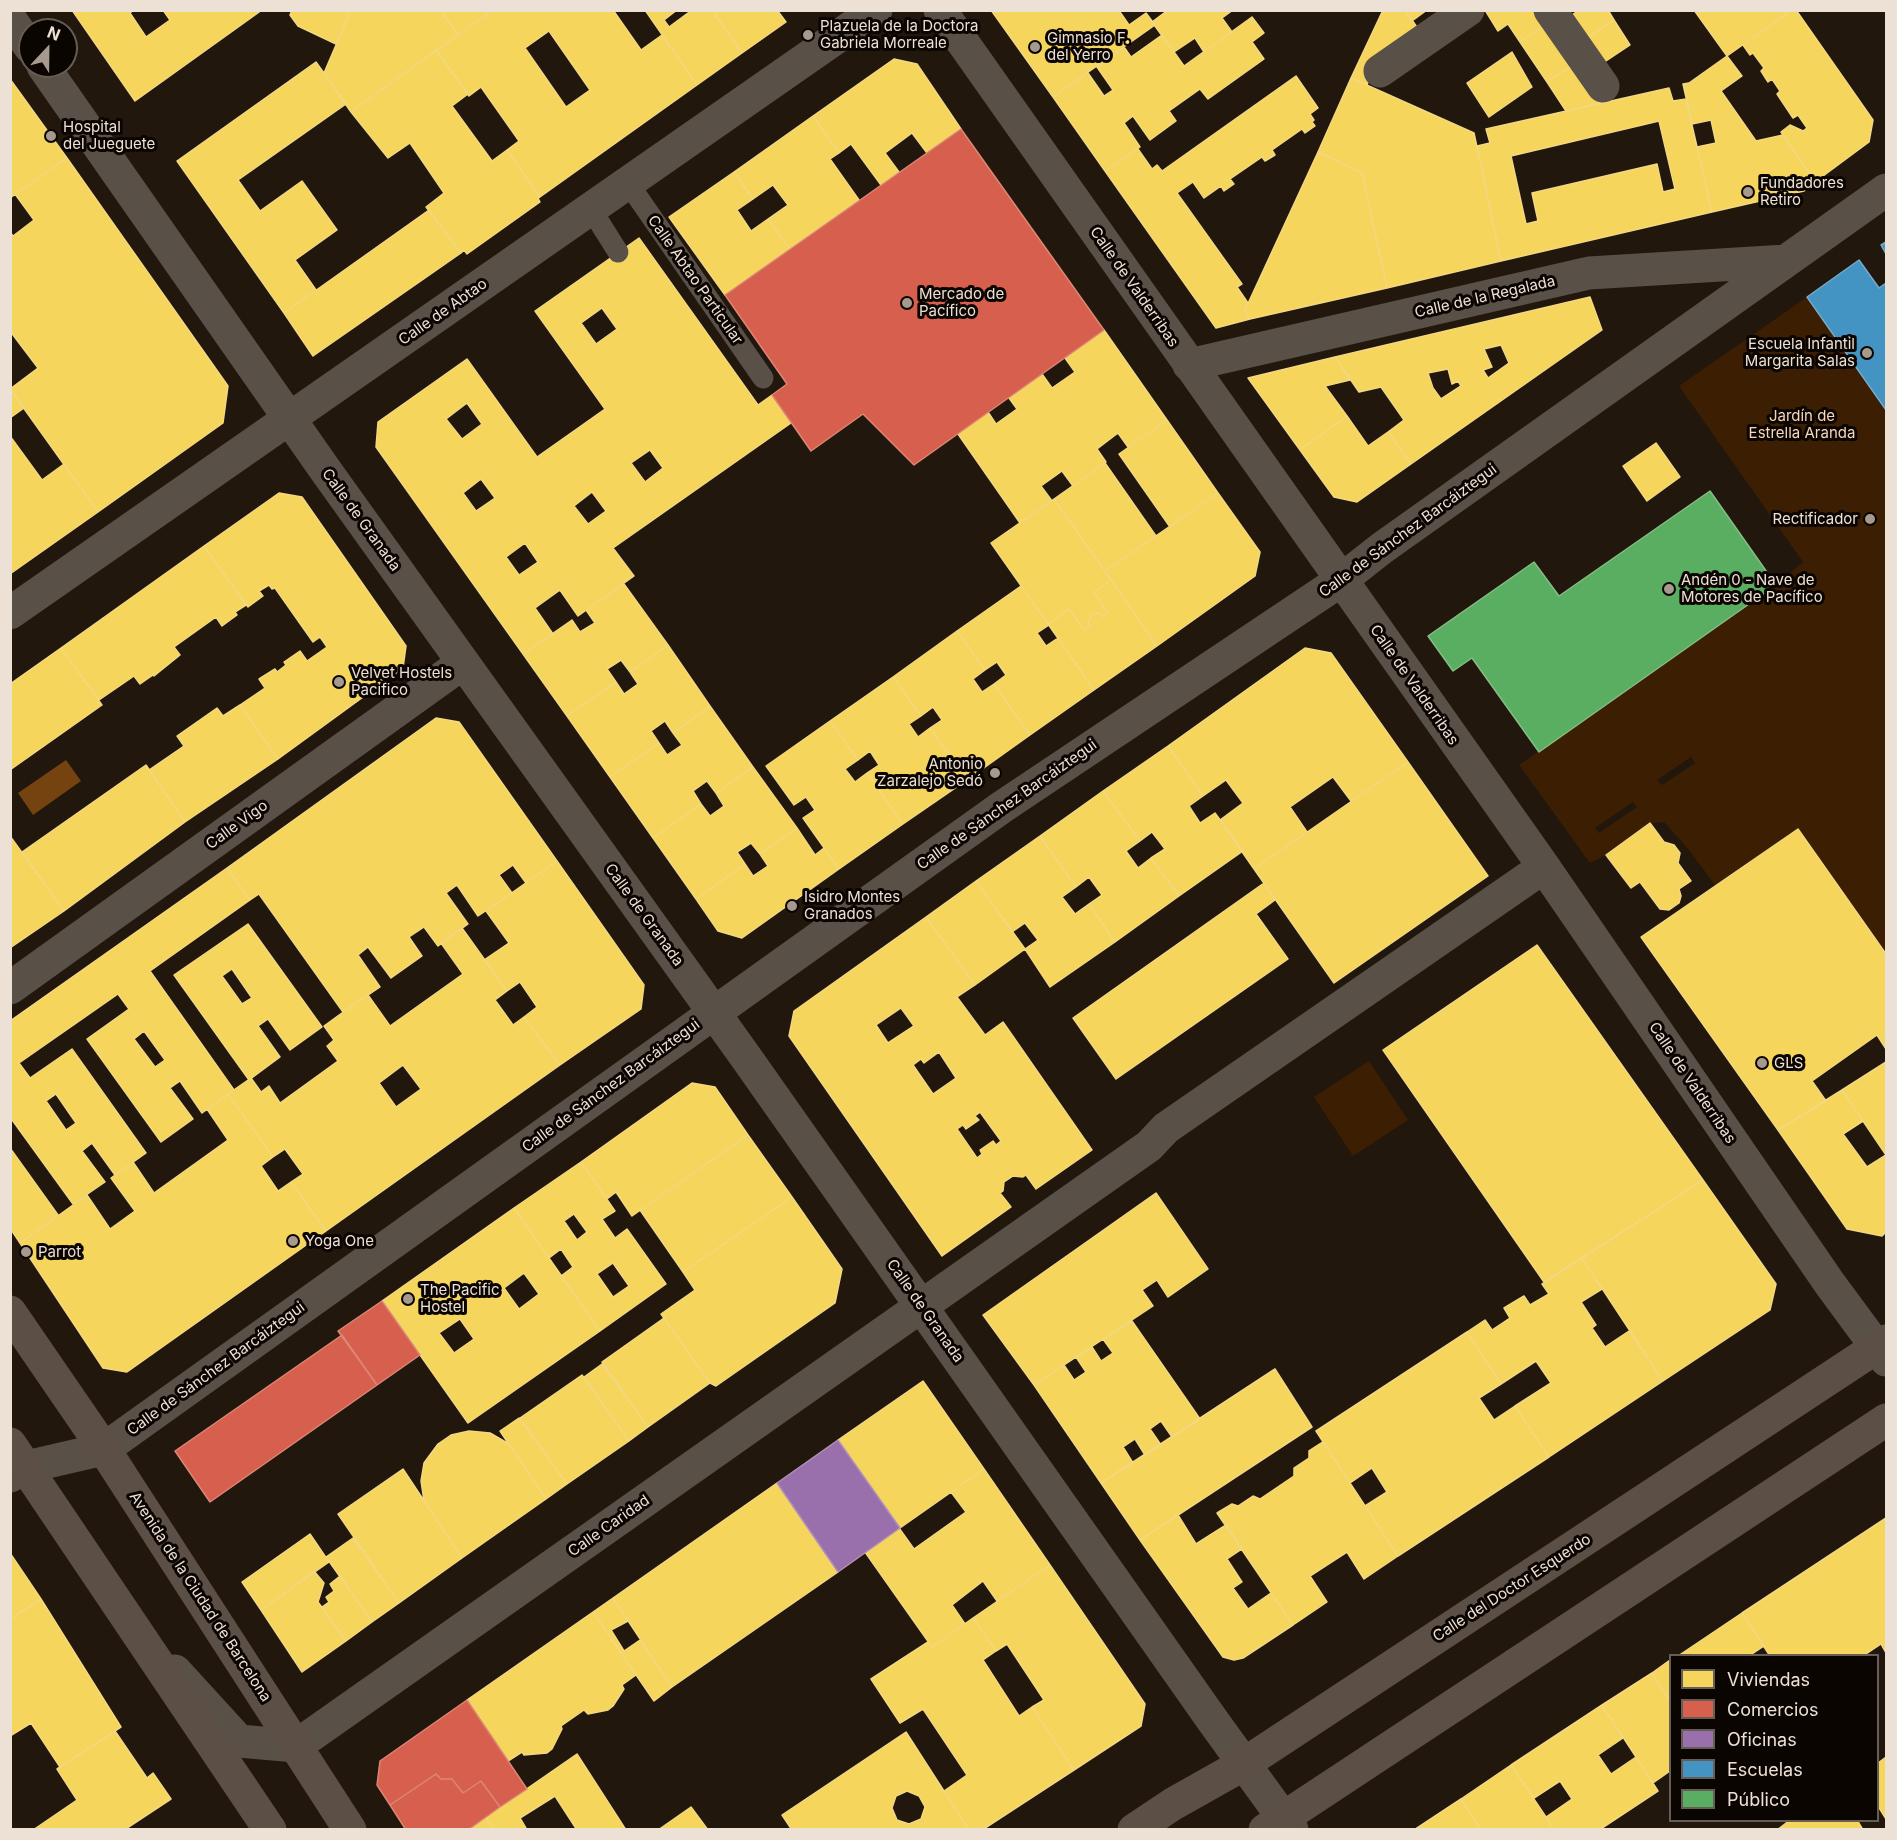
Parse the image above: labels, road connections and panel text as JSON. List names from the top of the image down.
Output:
{
  "streets": {
    "main road": ["Calle del Doctor Esquerdo", "Avenida de la Ciudad de Barcelona"],
    "street": [
      "Calle de Valderribas",
      "Calle de la Regalada",
      "Calle de Abtao",
      "Calle de Granada",
      "Calle de Sánchez Barcáiztegui",
      "Calle Vigo",
      "Calle Caridad"
    ],
    "lane": ["Calle Abtao Particular"]
  },
  "crossings": [
    ["Calle Abtao Particular", "Calle de Abtao"],
    ["Calle de Valderribas", "Calle de la Regalada"],
    ["Calle de Valderribas", "Calle de Sánchez Barcáiztegui"],
    ["Calle de Valderribas", "Calle Caridad"],
    ["Calle de Valderribas", "Calle del Doctor Esquerdo"],
    ["Calle de la Regalada", "Calle de Sánchez Barcáiztegui"],
    ["Calle de Abtao", "Calle de Granada"],
    ["Calle de Granada", "Calle de Sánchez Barcáiztegui"],
    ["Calle de Granada", "Calle Vigo"],
    ["Calle de Granada", "Calle Caridad"],
    ["Calle de Granada", "Calle del Doctor Esquerdo"],
    ["Calle de Sánchez Barcáiztegui", "Avenida de la Ciudad de Barcelona"],
    ["Calle Caridad", "Avenida de la Ciudad de Barcelona"]
  ],
  "parks": ["Jardín de Estrella Aranda"],
  "places": [
    "Plazuela de la Doctora Gabriela Morreale",
    "Gimnasio F. del Yerro",
    "Hospital del Jueguete",
    "Fundadores Retiro",
    "Mercado de Pacífico",
    "Escuela Infantil Margarita Salas",
    "Rectificador",
    "Andén 0 - Nave de Motores de Pacífico",
    "Velvet Hostels Pacifico",
    "Antonio Zarzalejo Sedó",
    "Isidro Montes Granados",
    "GLS",
    "Yoga One",
    "Parrot",
    "The Pacific Hostel"
  ],
  "legend": [
    "Viviendas",
    "Comercios",
    "Oficinas",
    "Escuelas",
    "Público"
  ],
  "north": "top"
}
